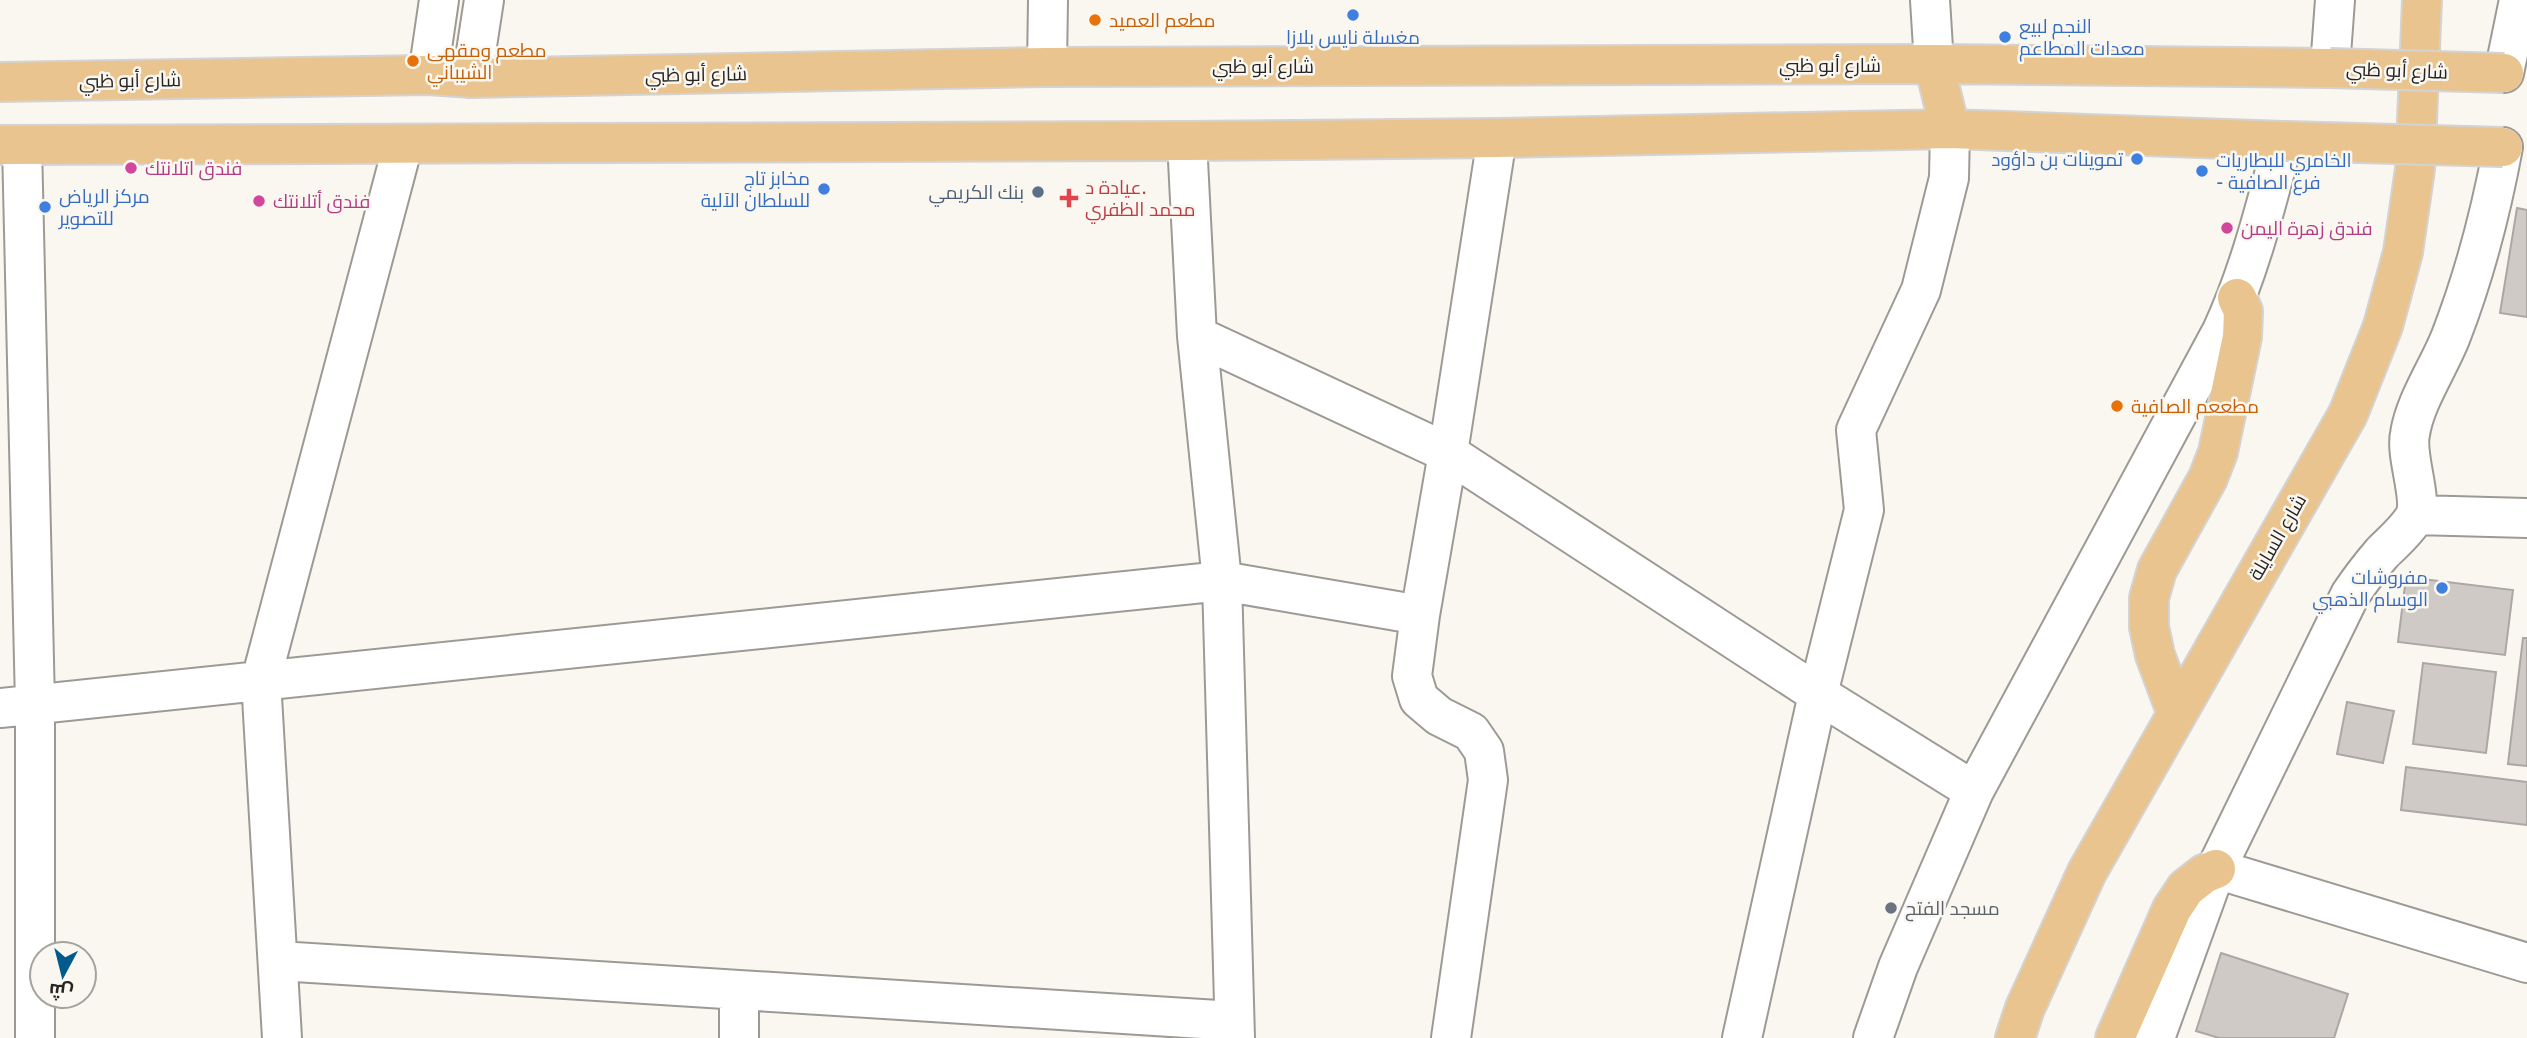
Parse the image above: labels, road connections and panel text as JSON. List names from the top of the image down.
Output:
{
  "streets": {
    "main road": ["شارع أبو ظبي", "شارع السايلة"]
  },
  "places": {
    "other": [
      "مغسلة نايس بلازا",
      "مطعم العميد",
      "النجم لبيع معدات المطاعم",
      "مطعم ومقهى الشيباني",
      "تموينات بن داؤود",
      "فندق اتلانتك",
      "الخامري للبطاريات - فرع الصافية",
      "مخابز تاج للسلطان الآلية",
      "بنك الكريمي",
      "فندق أتلانتك",
      "مركز الرياض للتصوير",
      "فندق زهرة اليمن",
      "مطععم الصافية",
      "مفروشات الوسام الذهبي",
      "مسجد الفتح"
    ],
    "health": ["عيادة د. محمد الظفري"]
  },
  "north": "bottom"
}
